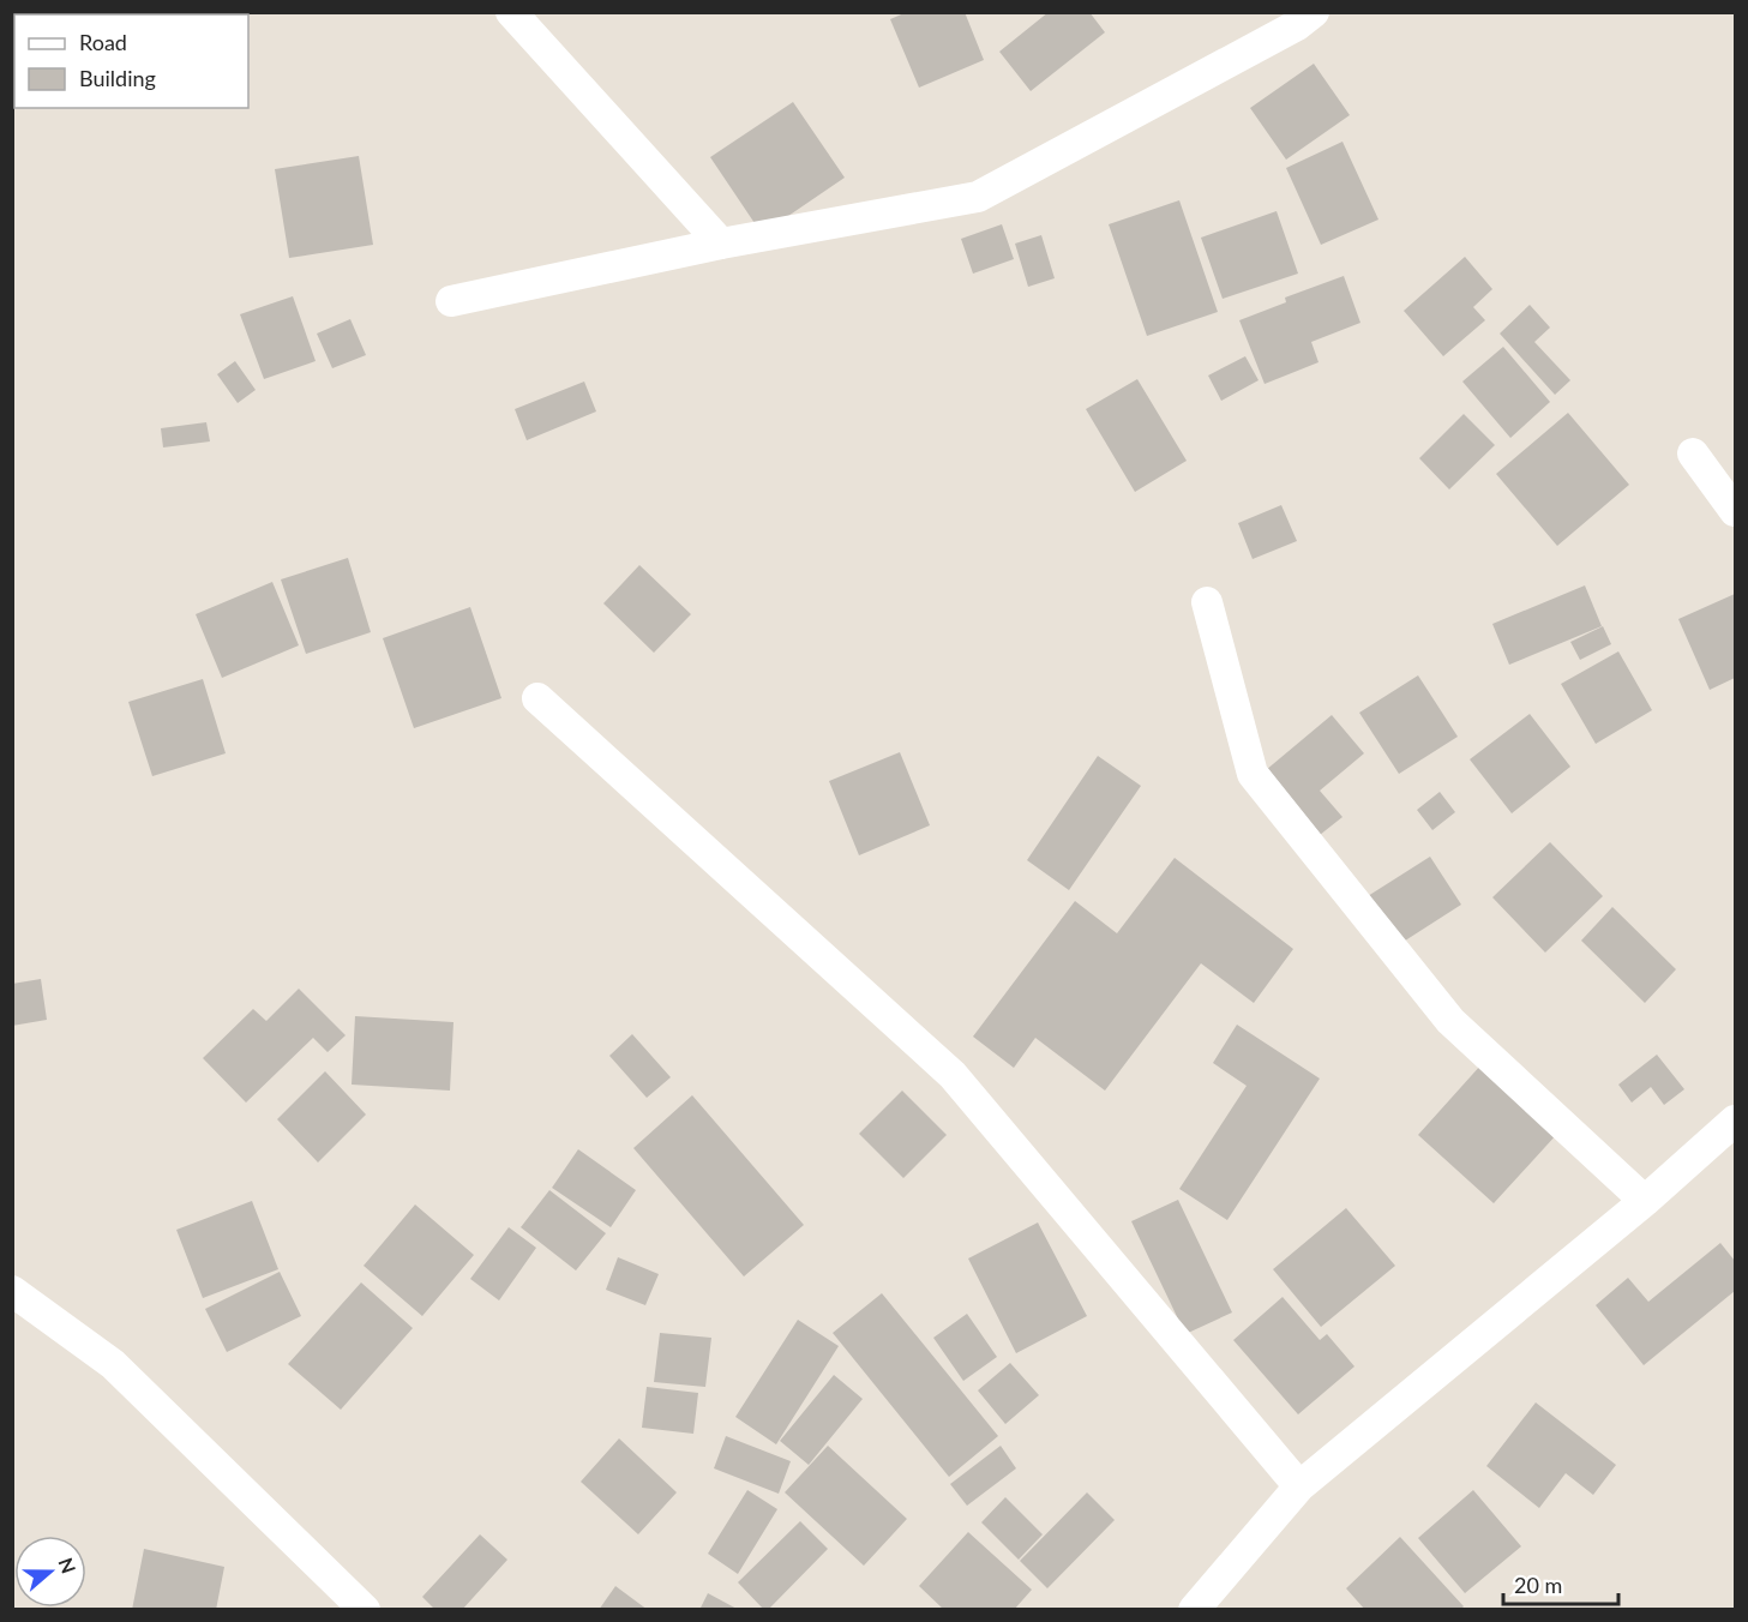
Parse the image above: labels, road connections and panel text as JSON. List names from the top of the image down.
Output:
{
  "legend": ["Road", "Building"],
  "scale_bar": "20 m",
  "north": "right"
}
